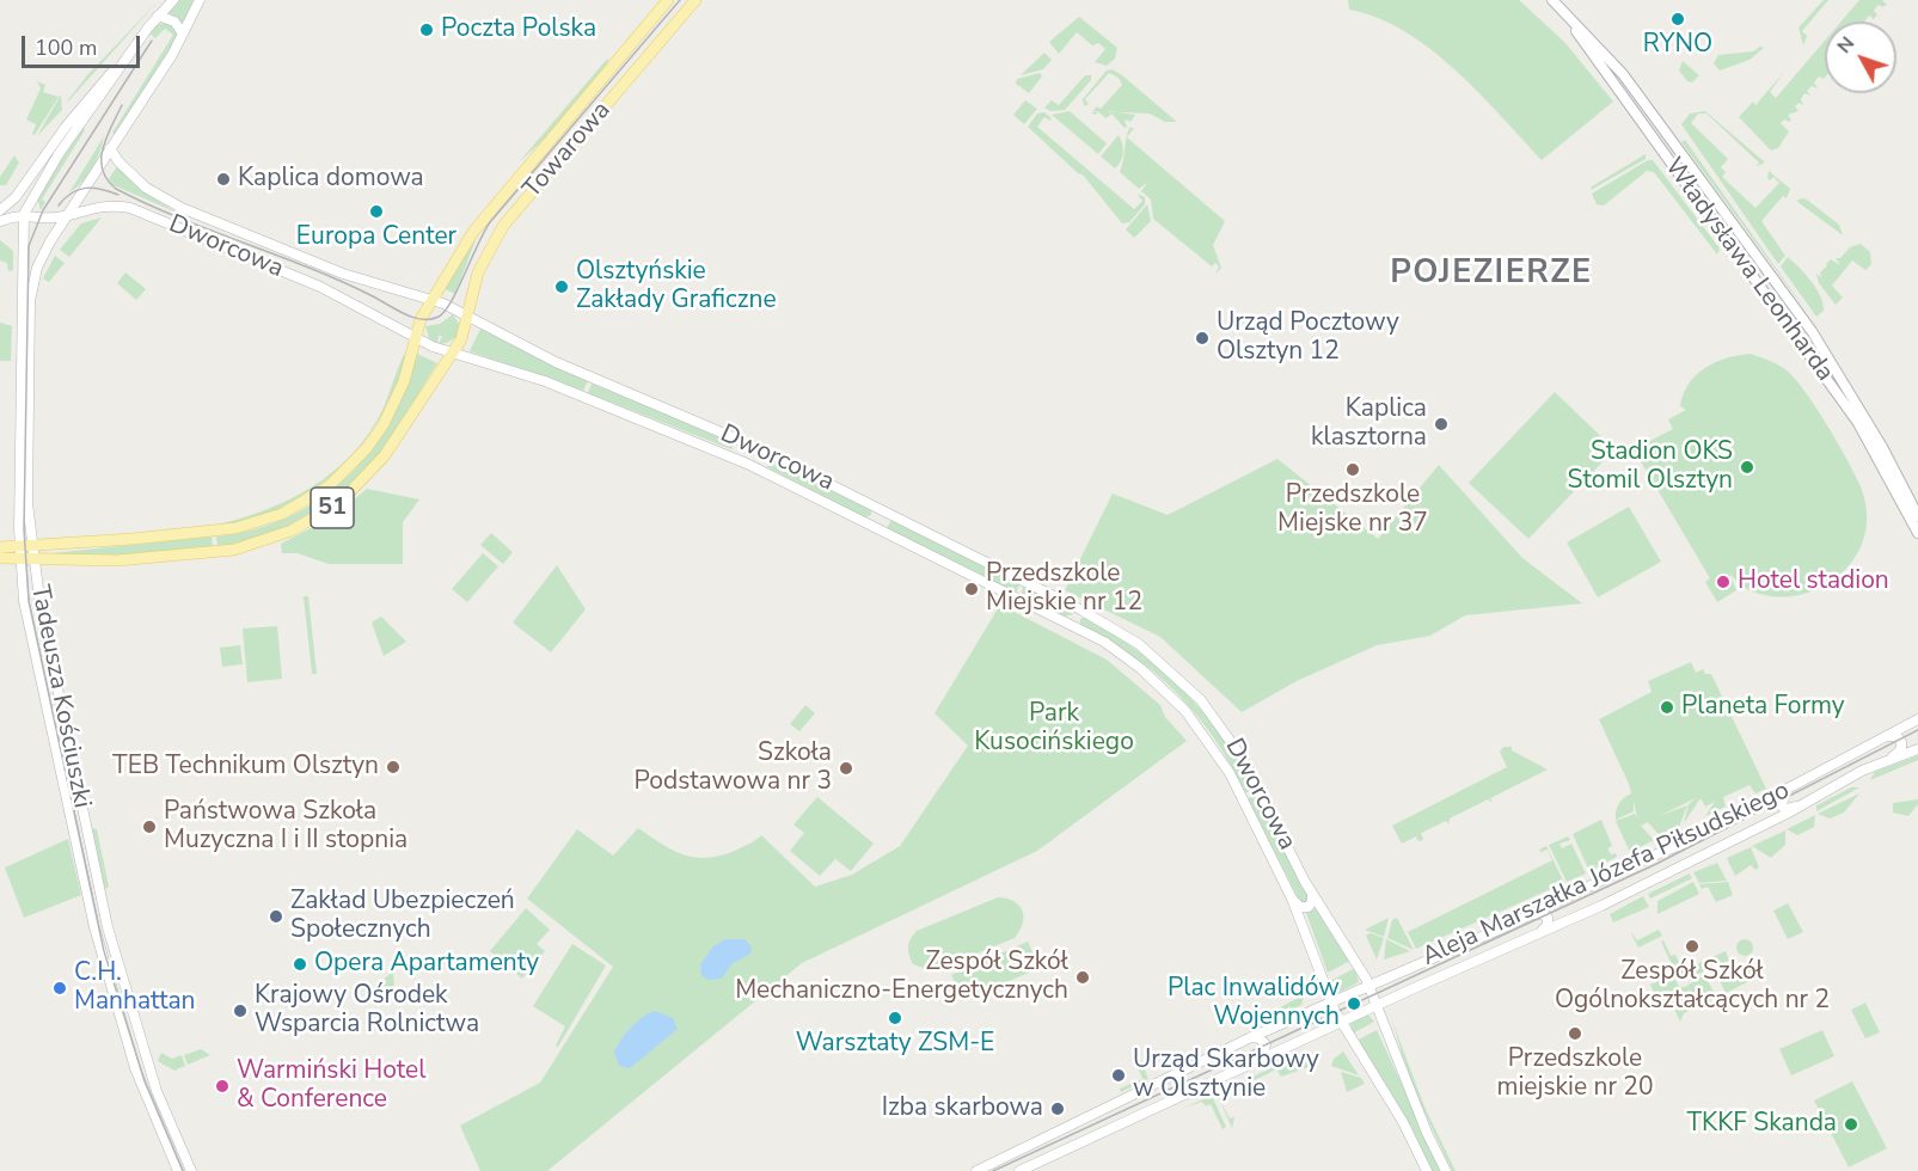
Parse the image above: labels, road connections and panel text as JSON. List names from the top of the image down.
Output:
{
  "streets": {
    "main road": ["Towarowa", "Władysława Leonharda", "51"],
    "street": ["Dworcowa", "Tadeusza Kościuszki", "Aleja Marszałka Józefa Piłsudskiego"]
  },
  "crossings": [
    ["Towarowa", "Dworcowa"],
    ["Towarowa", "51"],
    ["Dworcowa", "51"],
    ["Dworcowa", "Tadeusza Kościuszki"],
    ["Dworcowa", "Aleja Marszałka Józefa Piłsudskiego"],
    ["51", "Tadeusza Kościuszki"]
  ],
  "districts": ["POJEZIERZE"],
  "parks": ["Park Kusocińskiego"],
  "places": [
    "RYNO",
    "Poczta Polska",
    "Kaplica domowa",
    "Europa Center",
    "Olsztyńskie Zakłady Graficzne",
    "Urząd Pocztowy Olsztyn 12",
    "Kaplica klasztorna",
    "Stadion OKS Stomil Olsztyn",
    "Przedszkole Miejske nr 37",
    "Hotel stadion",
    "Przedszkole Miejskie nr 12",
    "Planeta Formy",
    "TEB Technikum Olsztyn",
    "Szkoła Podstawowa nr 3",
    "Państwowa Szkoła Muzyczna I i II stopnia",
    "Zakład Ubezpieczeń Społecznych",
    "Zespół Szkół Ogólnokształcących nr 2",
    "Opera Apartamenty",
    "Zespół Szkół Mechaniczno-Energetycznych",
    "C.H. Manhattan",
    "Plac Inwalidów Wojennych",
    "Krajowy Ośrodek Wsparcia Rolnictwa",
    "Warsztaty ZSM-E",
    "Przedszkole miejskie nr 20",
    "Urząd Skarbowy w Olsztynie",
    "Warmiński Hotel & Conference",
    "Izba skarbowa",
    "TKKF Skanda"
  ],
  "scale_bar": "100 m",
  "north": "top left"
}
